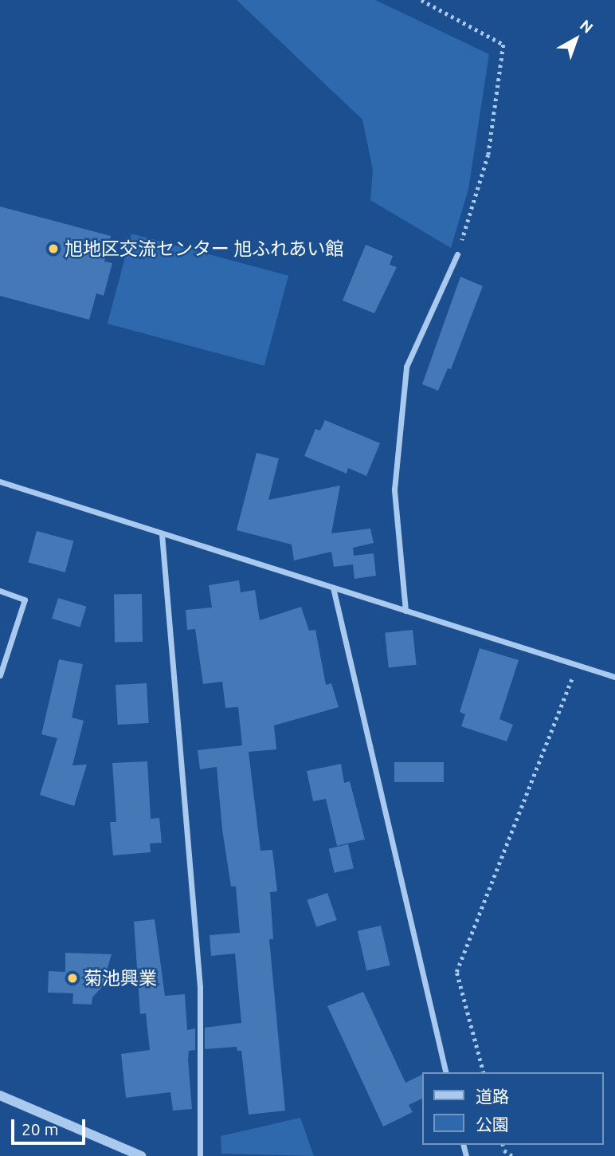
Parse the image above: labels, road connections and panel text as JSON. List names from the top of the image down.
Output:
{
  "places": ["旭地区交流センター 旭ふれあい館", "菊池興業"],
  "legend": ["道路", "公園"],
  "scale_bar": "20 m",
  "north": "top right"
}
